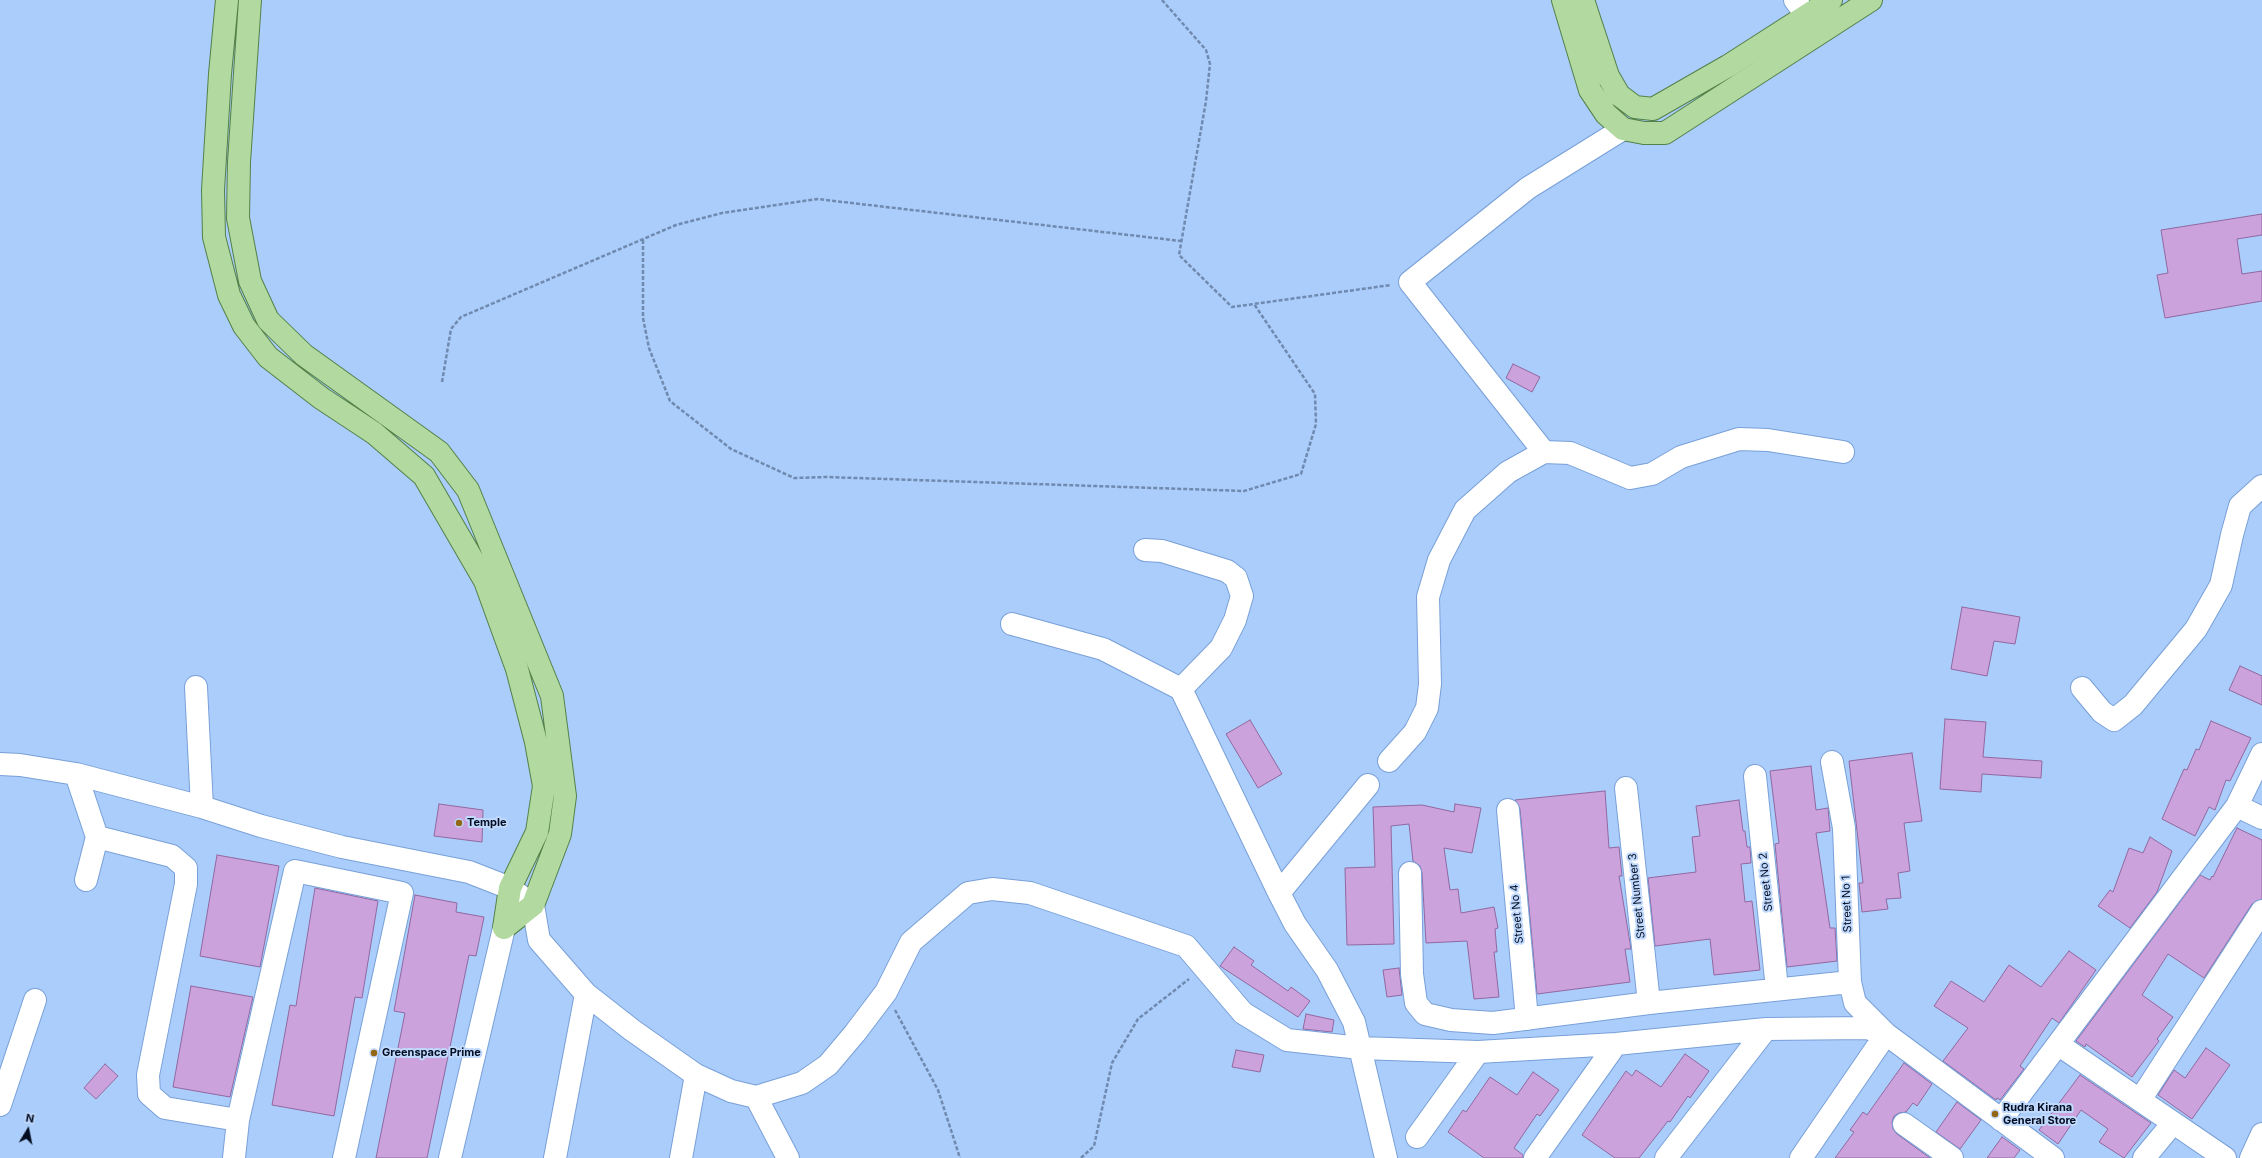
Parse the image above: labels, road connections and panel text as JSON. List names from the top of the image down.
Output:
{
  "streets": {
    "street": [
      "Street No 2",
      "Street Number 3",
      "Street No 1",
      "Street No 4"
    ]
  },
  "places": ["Temple", "Greenspace Prime", "Rudra Kirana General Store"],
  "north": "top"
}
